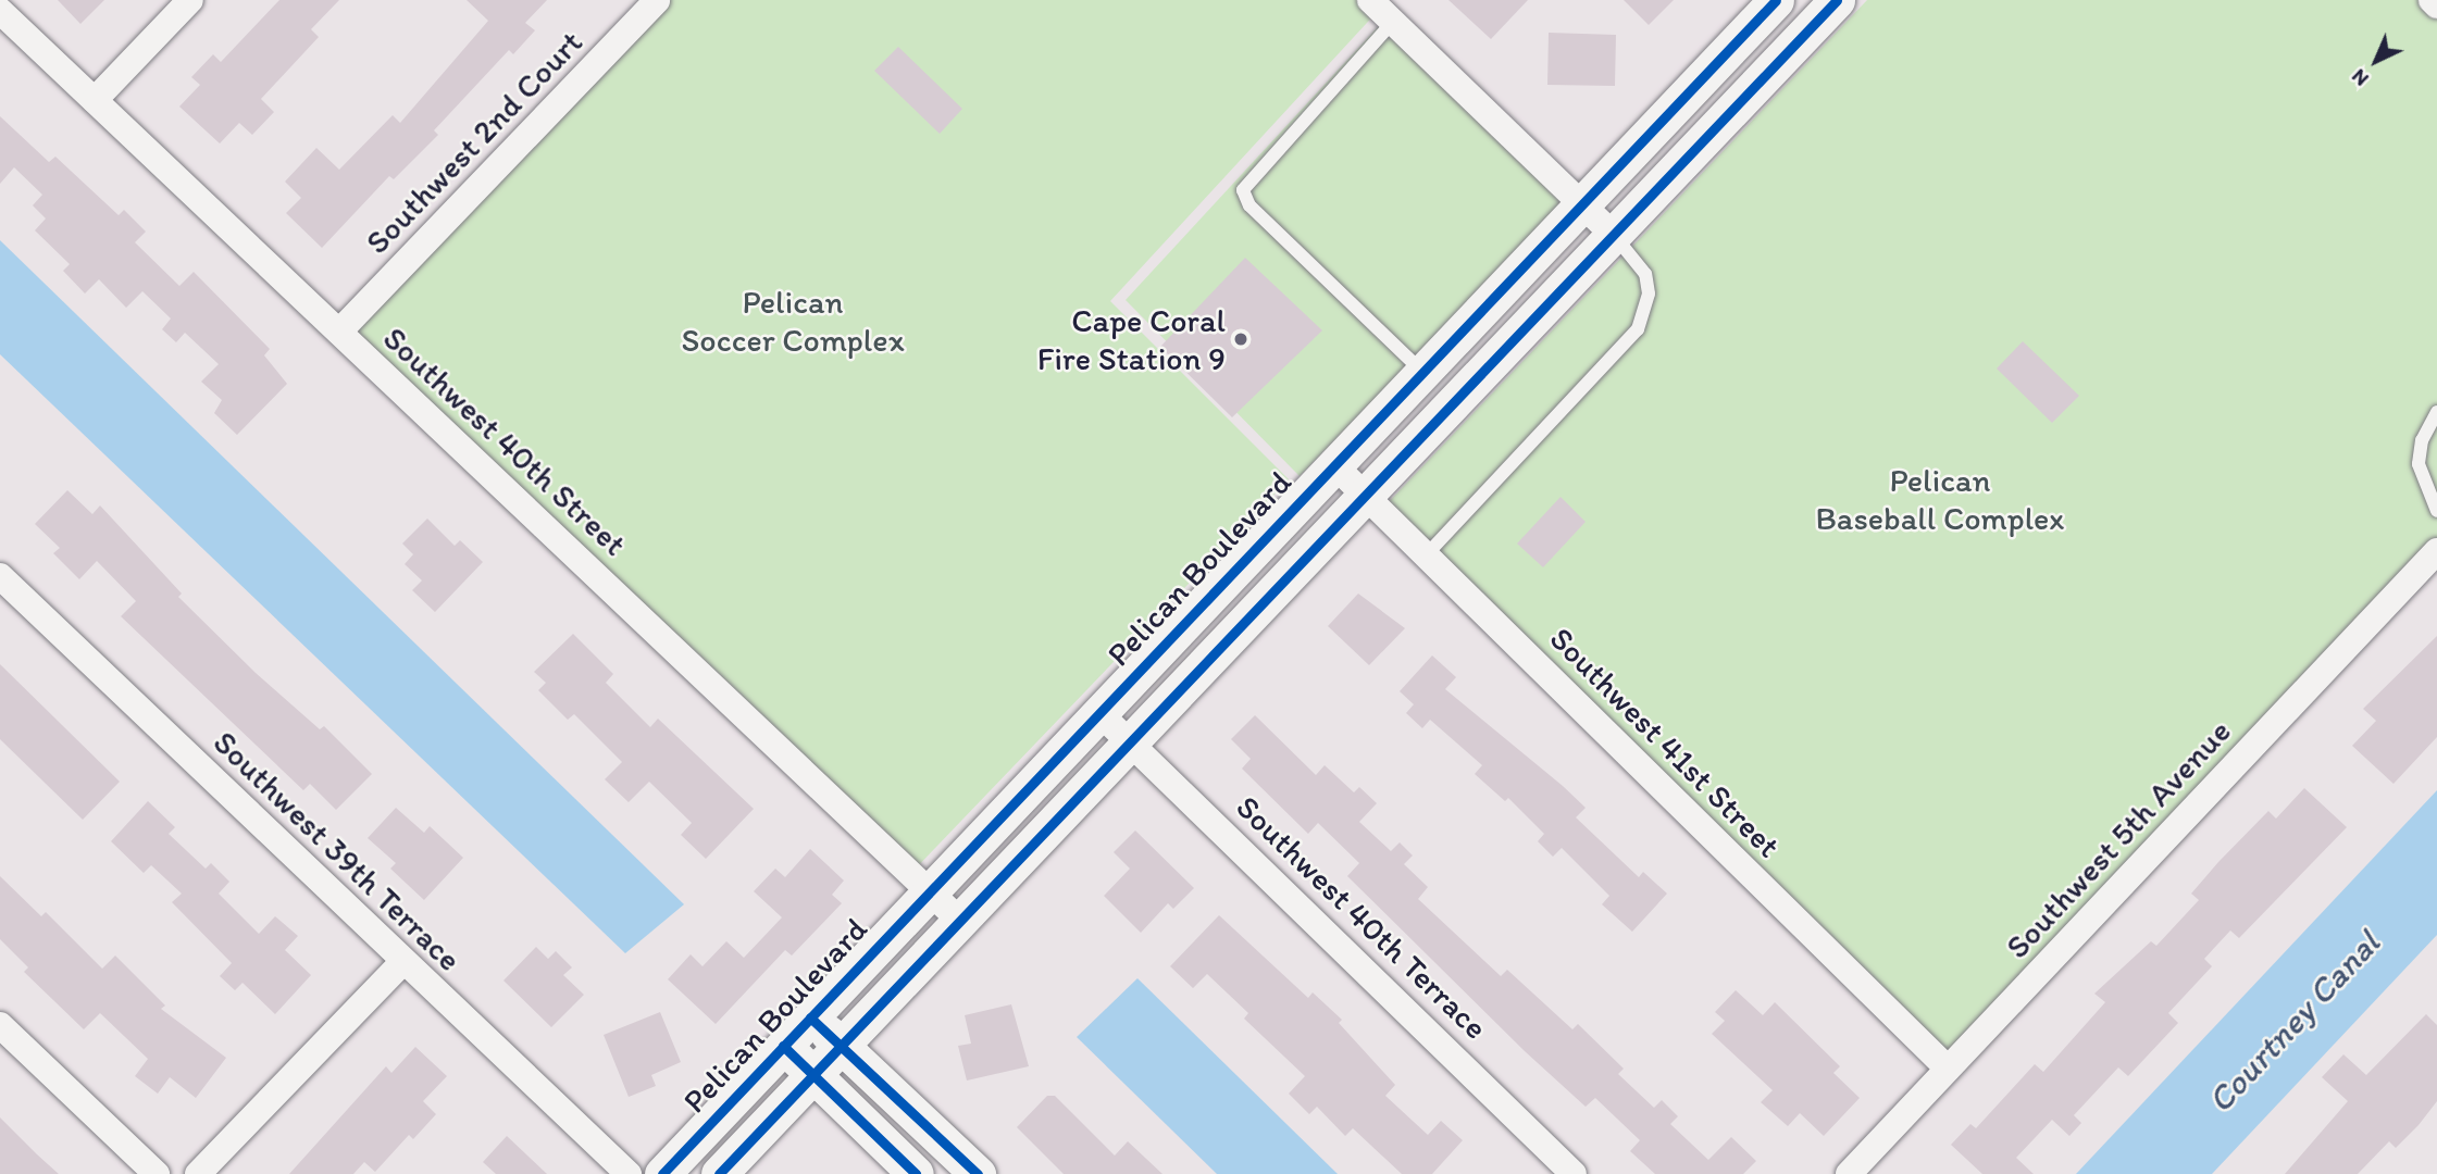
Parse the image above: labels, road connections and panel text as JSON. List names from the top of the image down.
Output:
{
  "streets": {
    "street": [
      "Southwest 2nd Court",
      "Southwest 40th Street",
      "Pelican Boulevard",
      "Southwest 41st Street",
      "Southwest 5th Avenue",
      "Southwest 39th Terrace",
      "Southwest 40th Terrace"
    ]
  },
  "crossings": [
    ["Southwest 2nd Court", "Southwest 40th Street"],
    ["Southwest 40th Street", "Pelican Boulevard"],
    ["Pelican Boulevard", "Southwest 41st Street"],
    ["Pelican Boulevard", "Southwest 40th Terrace"],
    ["Southwest 41st Street", "Southwest 5th Avenue"]
  ],
  "water": ["Courtney Canal"],
  "parks": ["Pelican Soccer Complex", "Pelican Baseball Complex"],
  "places": ["Cape Coral Fire Station 9"],
  "north": "bottom left"
}
